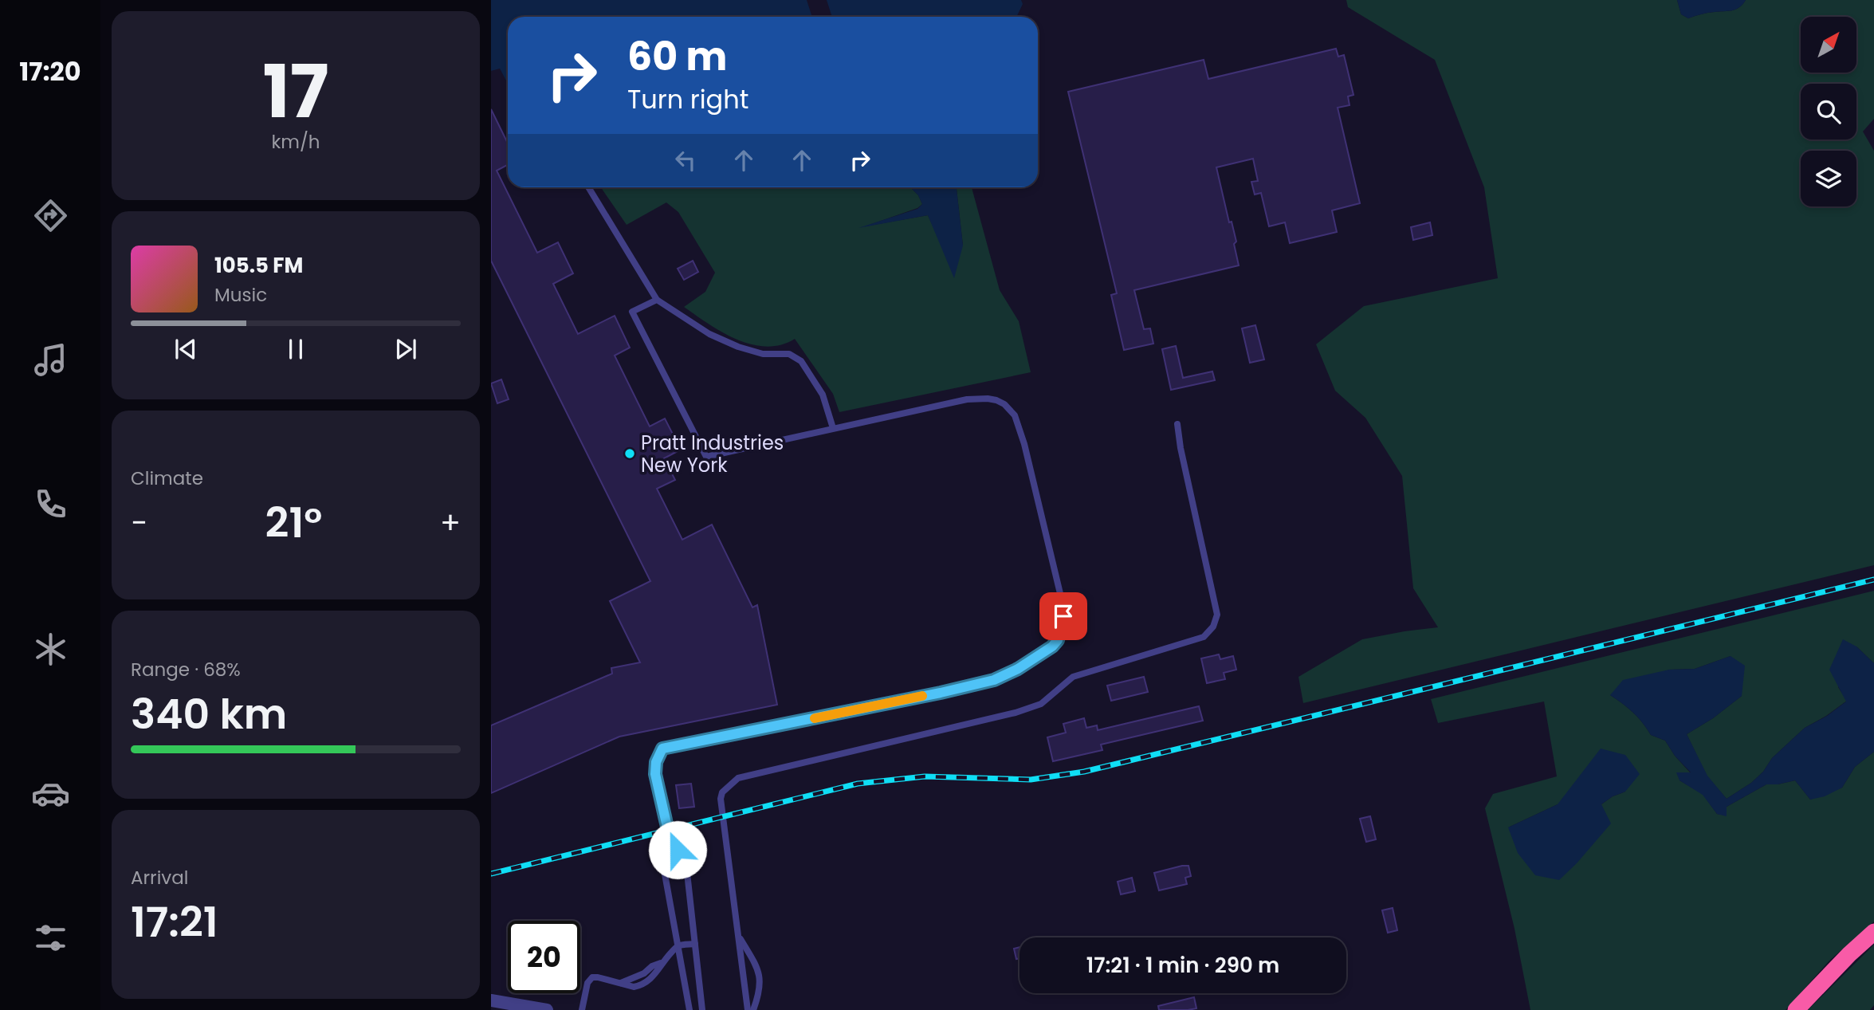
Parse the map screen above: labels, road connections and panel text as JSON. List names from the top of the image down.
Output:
{
  "places": ["Pratt Industries New York"],
  "north": "top right",
  "page": {
    "tabs": "17:20",
    "tile": [
      ["17", "km/h"],
      "Climate",
      ["Range · 68%", "340 km"],
      ["Arrival", "17:21"]
    ],
    "turn": ["60 m", "Turn right"],
    "song": ["105.5 FM", "Music"],
    "heat": ["−", "21°", "+"],
    "limit": "20",
    "trip": "17:21 · 1 min · 290 m"
  }
}
